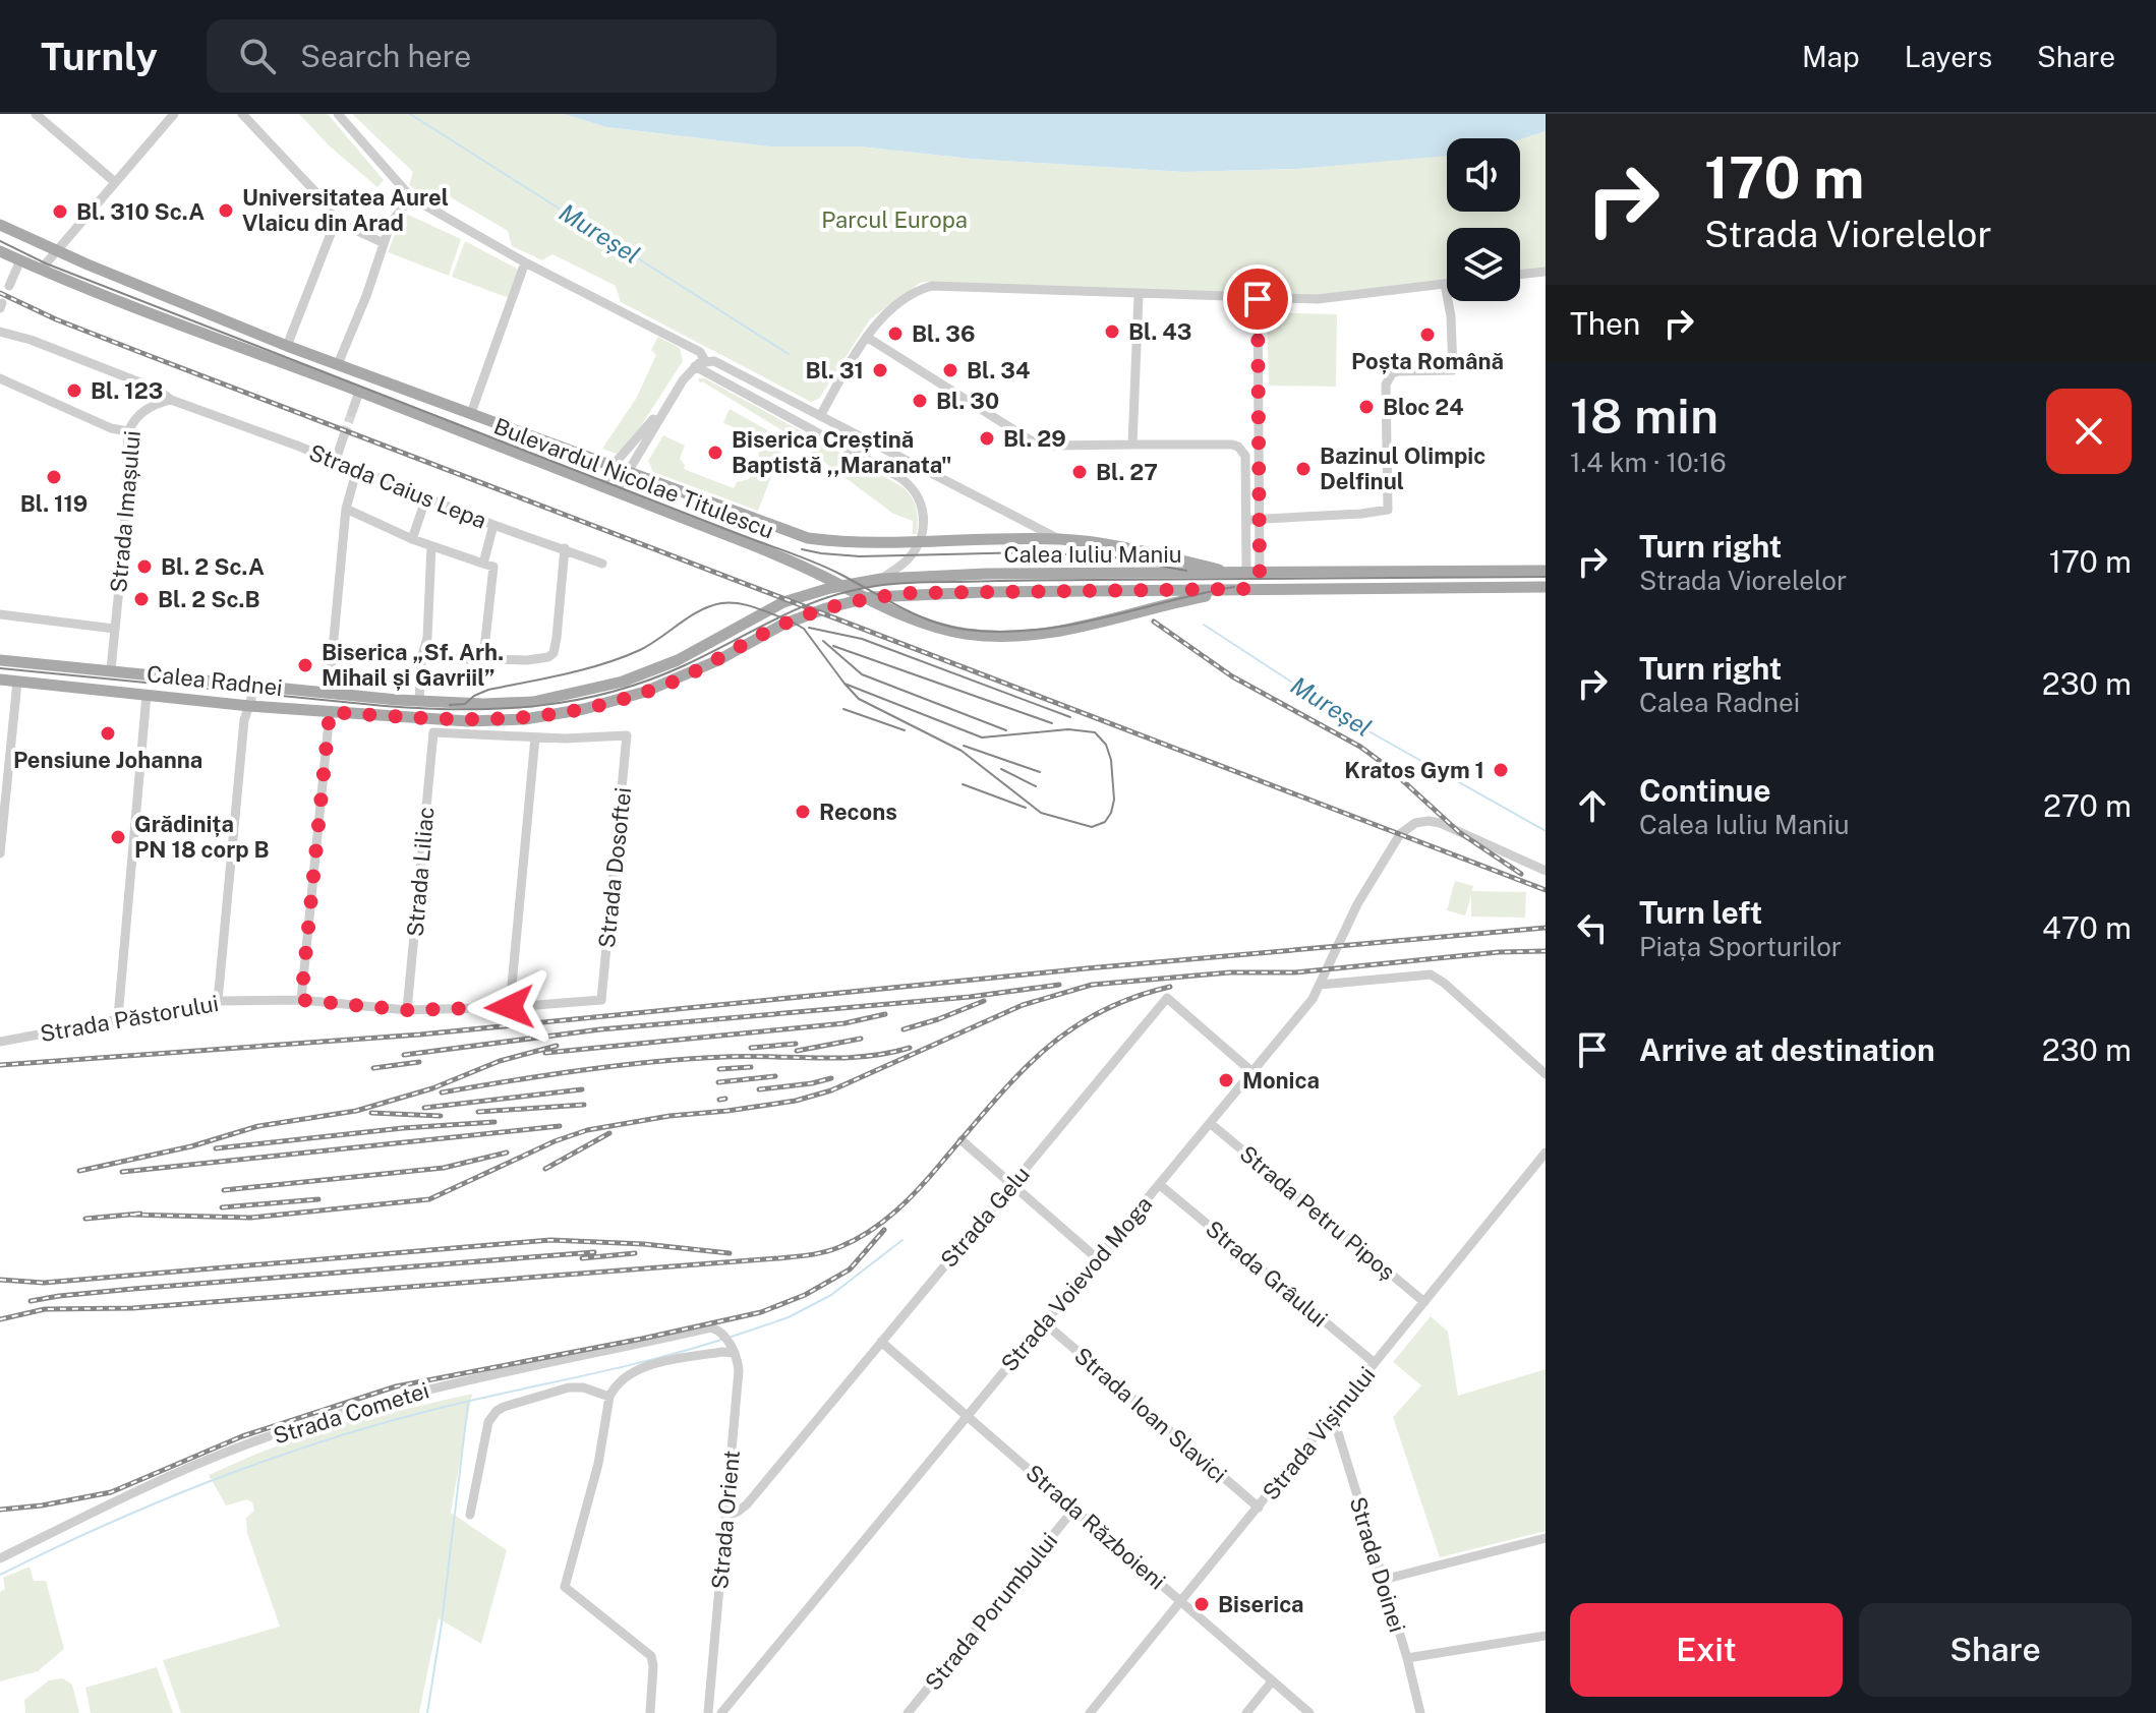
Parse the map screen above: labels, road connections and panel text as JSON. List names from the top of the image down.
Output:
{
  "streets": {
    "main road": ["Bulevardul Nicolae Titulescu", "Calea Iuliu Maniu", "Calea Radnei"],
    "street": [
      "Strada Caius Lepa",
      "Strada Imașului",
      "Strada Dosoftei",
      "Strada Liliac",
      "Strada Păstorului",
      "Strada Petru Pipoș",
      "Strada Gelu",
      "Strada Grâului",
      "Strada Voievod Moga",
      "Strada Cometei",
      "Strada Ioan Slavici",
      "Strada Vișinului",
      "Strada Orient",
      "Strada Războieni",
      "Strada Doinei",
      "Strada Porumbului"
    ]
  },
  "crossings": [
    ["Bulevardul Nicolae Titulescu", "Calea Iuliu Maniu"],
    ["Strada Caius Lepa", "Strada Imașului"],
    ["Strada Imașului", "Calea Radnei"],
    ["Calea Iuliu Maniu", "Calea Radnei"],
    ["Strada Dosoftei", "Strada Liliac"],
    ["Strada Dosoftei", "Strada Păstorului"],
    ["Strada Liliac", "Strada Păstorului"],
    ["Strada Petru Pipoș", "Strada Voievod Moga"],
    ["Strada Petru Pipoș", "Strada Vișinului"],
    ["Strada Gelu", "Strada Voievod Moga"],
    ["Strada Gelu", "Strada Orient"],
    ["Strada Gelu", "Strada Războieni"],
    ["Strada Grâului", "Strada Voievod Moga"],
    ["Strada Grâului", "Strada Vișinului"],
    ["Strada Voievod Moga", "Strada Ioan Slavici"],
    ["Strada Voievod Moga", "Strada Războieni"],
    ["Strada Cometei", "Strada Orient"],
    ["Strada Ioan Slavici", "Strada Vișinului"],
    ["Strada Vișinului", "Strada Războieni"],
    ["Strada Vișinului", "Strada Doinei"],
    ["Strada Războieni", "Strada Porumbului"]
  ],
  "water": ["Mureșel"],
  "parks": ["Parcul Europa"],
  "places": [
    "Universitatea Aurel Vlaicu din Arad",
    "Bl. 310 Sc.A",
    "Bl. 43",
    "Bl. 36",
    "Poșta Română",
    "Bl. 31",
    "Bl. 34",
    "Bl. 123",
    "Bl. 30",
    "Bloc 24",
    "Bl. 29",
    "Biserica Creștină Baptistă ,,Maranata\"",
    "Bazinul Olimpic Delfinul",
    "Bl. 27",
    "Bl. 119",
    "Bl. 2 Sc.A",
    "Bl. 2 Sc.B",
    "Biserica „Sf. Arh. Mihail și Gavriil”",
    "Pensiune Johanna",
    "Kratos Gym 1",
    "Recons",
    "Grădinița PN 18 corp B",
    "Monica",
    "Biserica"
  ],
  "page": {
    "header": "Turnly",
    "search": "Search here",
    "nav": ["Map", "Layers", "Share"],
    "turn": ["170 m", "Strada Viorelelor"],
    "then": "Then",
    "heading": ["18 min", "1.4 km · 10:16"],
    "list": [
      {
        "name": "Turn right",
        "note": "Strada Viorelelor",
        "value": "170 m"
      },
      {
        "name": "Turn right",
        "note": "Calea Radnei",
        "value": "230 m"
      },
      {
        "name": "Continue",
        "note": "Calea Iuliu Maniu",
        "value": "270 m"
      },
      {
        "name": "Turn left",
        "note": "Piața Sporturilor",
        "value": "470 m"
      },
      {
        "name": "Arrive at destination",
        "value": "230 m"
      }
    ],
    "buttons": ["Exit", "Share"]
  }
}
